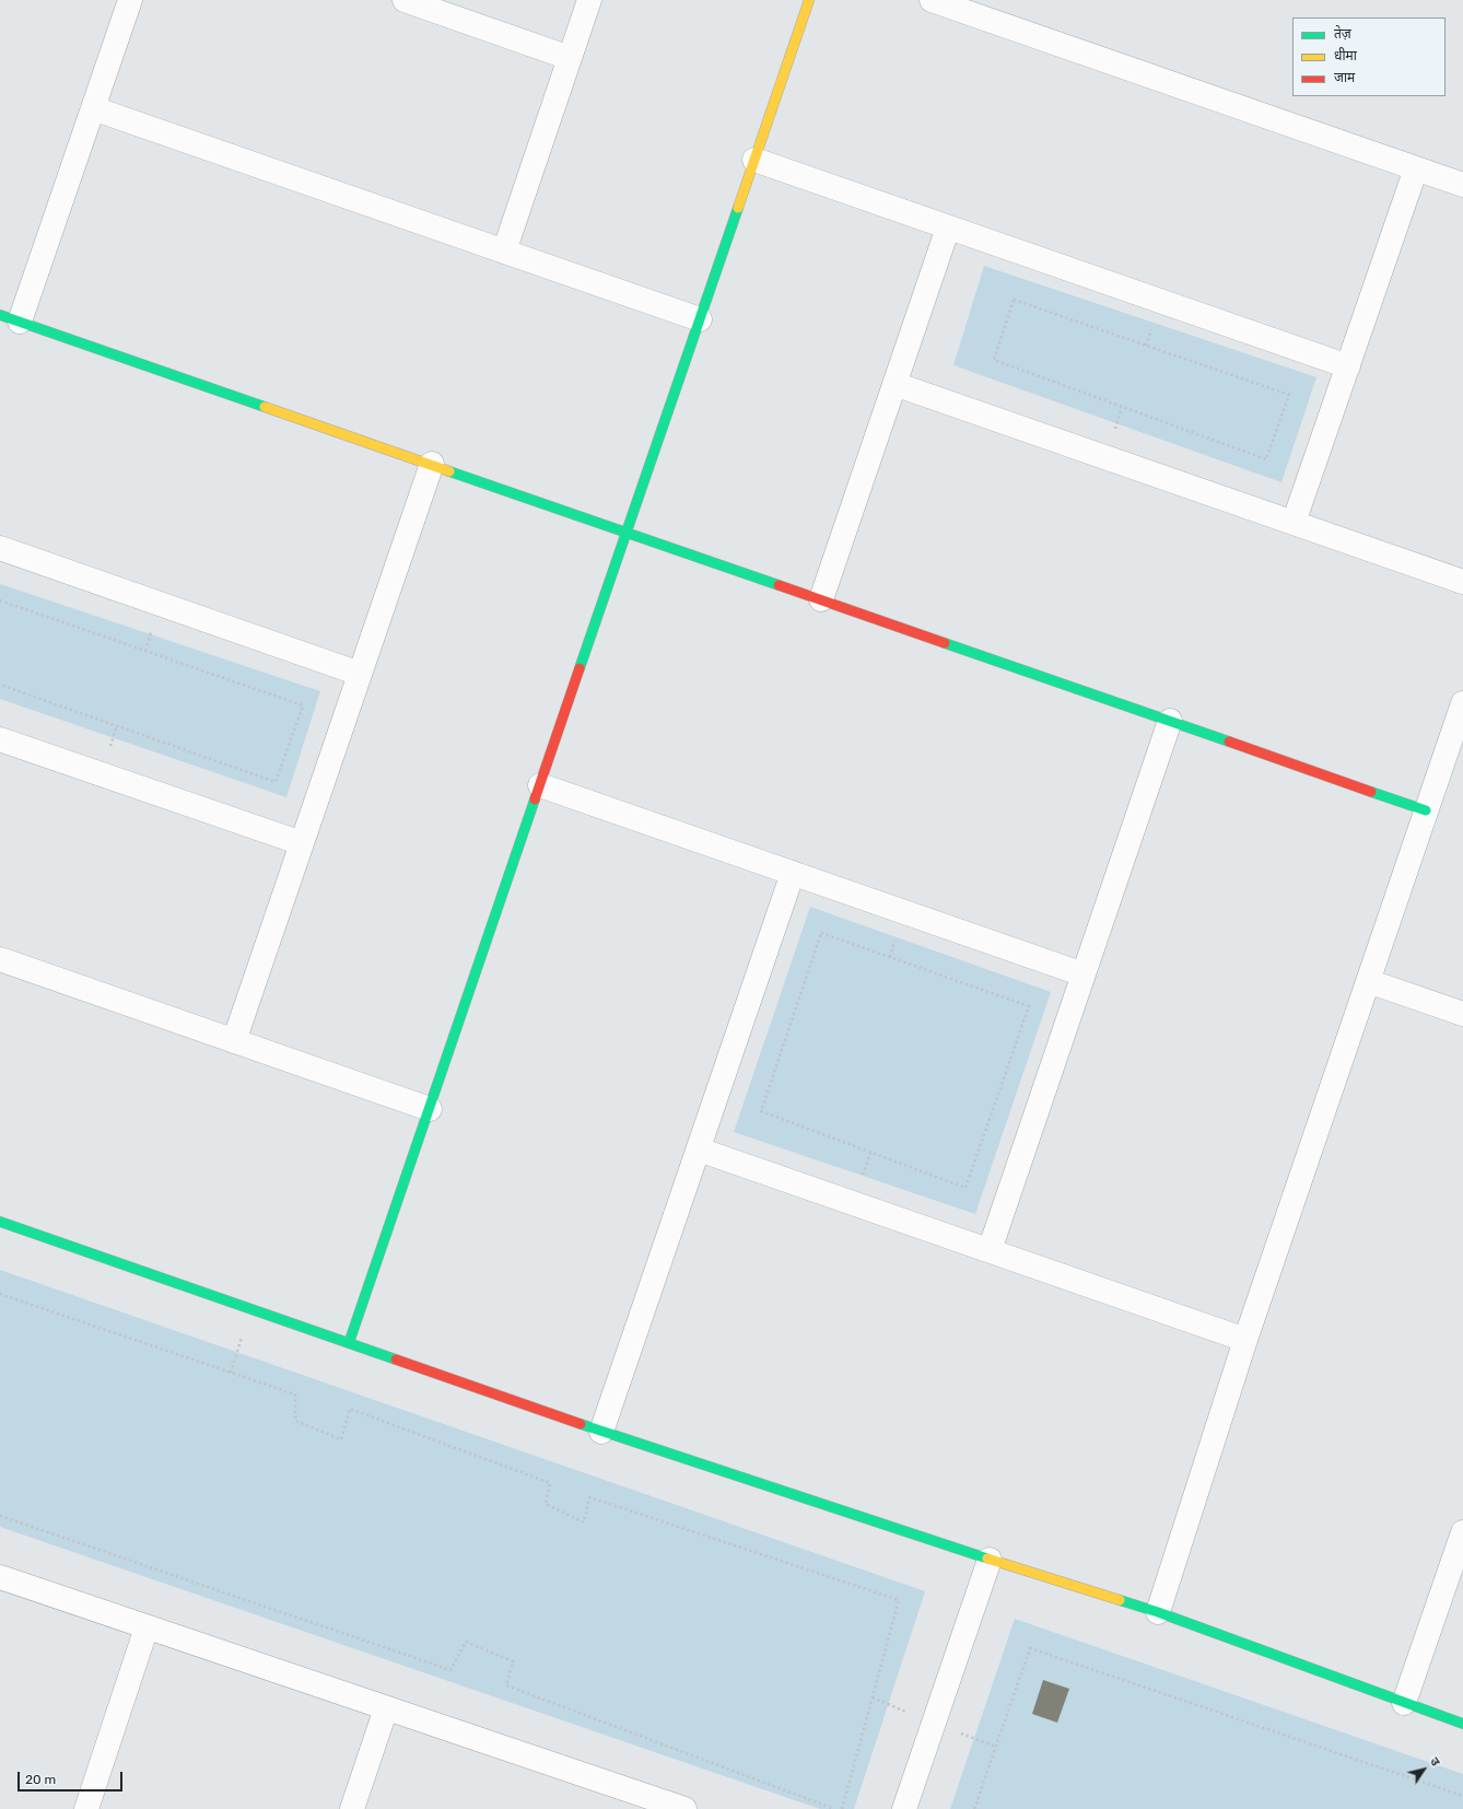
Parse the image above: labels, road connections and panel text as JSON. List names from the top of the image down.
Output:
{
  "legend": ["तेज़", "धीमा", "जाम"],
  "scale_bar": "20 m",
  "north": "top right"
}
